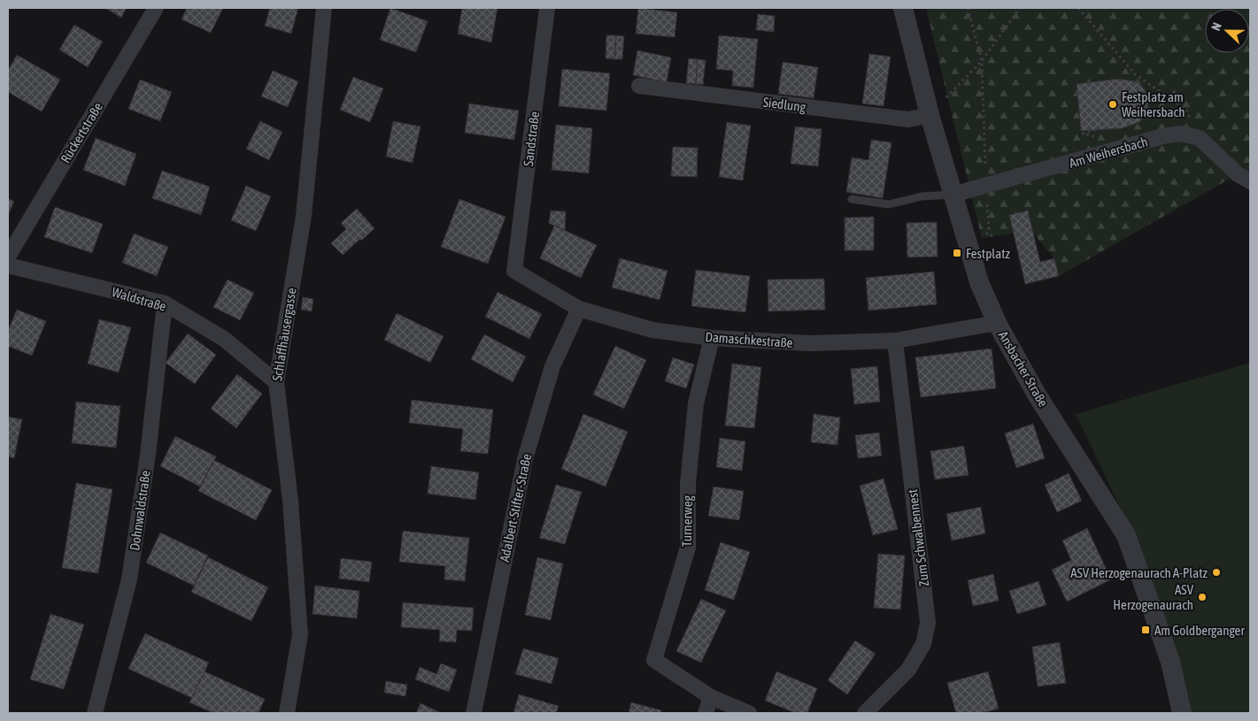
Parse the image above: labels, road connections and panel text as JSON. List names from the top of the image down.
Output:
{
  "streets": {
    "street": [
      "Siedlung",
      "Rückertstraße",
      "Sandstraße",
      "Am Weihersbach",
      "Waldstraße",
      "Schlaffhäusergasse",
      "Damaschkestraße",
      "Ansbacher Straße",
      "Adalbert-Stifter-Straße",
      "Dohnwaldstraße",
      "Turnerweg",
      "Zum Schwalbennest"
    ]
  },
  "crossings": [
    ["Siedlung", "Ansbacher Straße"],
    ["Sandstraße", "Damaschkestraße"],
    ["Am Weihersbach", "Ansbacher Straße"],
    ["Waldstraße", "Schlaffhäusergasse"],
    ["Waldstraße", "Dohnwaldstraße"],
    ["Damaschkestraße", "Ansbacher Straße"],
    ["Damaschkestraße", "Adalbert-Stifter-Straße"],
    ["Damaschkestraße", "Turnerweg"],
    ["Damaschkestraße", "Zum Schwalbennest"]
  ],
  "places": {
    "other": ["Festplatz am Weihersbach", "ASV Herzogenaurach A-Platz", "ASV Herzogenaurach"],
    "transit": ["Festplatz", "Am Goldberganger"]
  },
  "north": "left"
}
